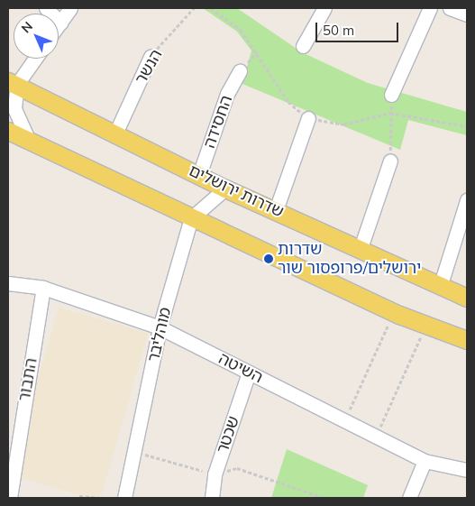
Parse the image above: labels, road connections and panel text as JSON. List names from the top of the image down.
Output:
{
  "streets": {
    "main road": ["שדרות ירושלים"],
    "street": [
      "הנשר",
      "החסידה",
      "מוהליבר",
      "השיטה",
      "התבור",
      "שכטר"
    ]
  },
  "crossings": [
    ["הנשר", "שדרות ירושלים"],
    ["החסידה", "שדרות ירושלים"],
    ["מוהליבר", "השיטה"],
    ["השיטה", "התבור"],
    ["השיטה", "שכטר"]
  ],
  "places": ["שדרות ירושלים/פרופסור שור"],
  "scale_bar": "50 m",
  "north": "top left"
}
